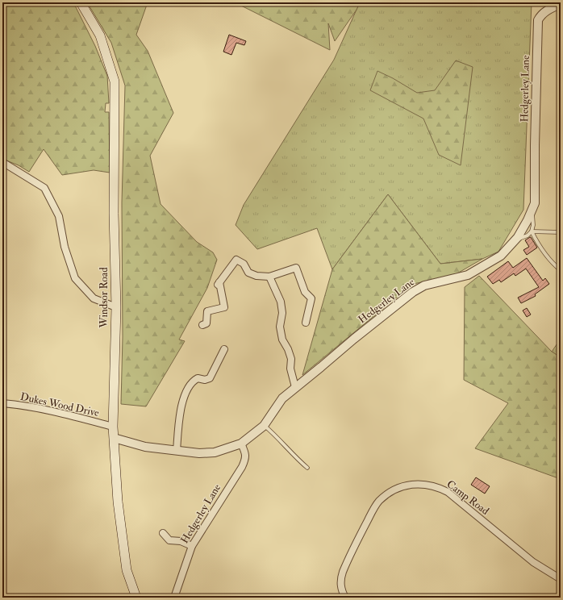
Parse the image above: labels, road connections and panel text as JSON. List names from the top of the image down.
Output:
{
  "streets": {
    "main road": ["Windsor Road"],
    "street": ["Hedgerley Lane", "Dukes Wood Drive", "Camp Road"]
  },
  "crossings": [
    ["Hedgerley Lane", "Windsor Road"],
    ["Windsor Road", "Dukes Wood Drive"]
  ]
}
